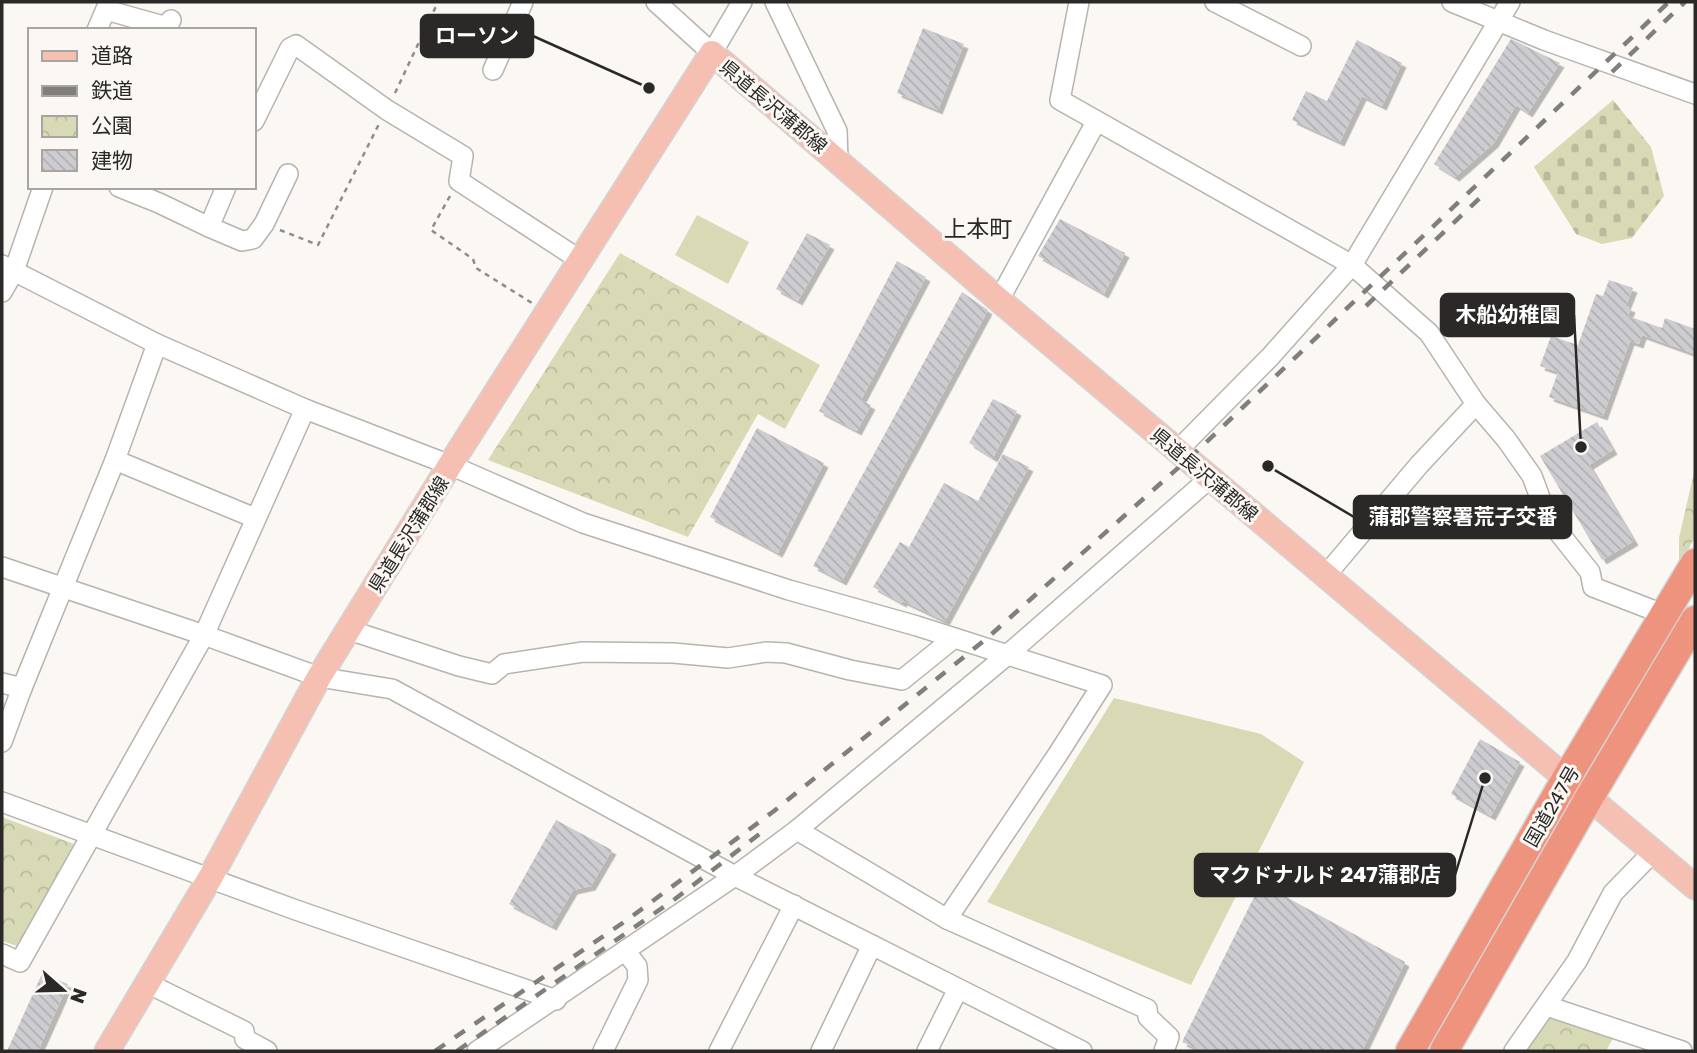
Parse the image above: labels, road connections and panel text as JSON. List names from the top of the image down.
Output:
{
  "streets": {
    "highway": ["国道247号"],
    "main road": ["県道長沢蒲郡線"]
  },
  "crossings": [
    ["県道長沢蒲郡線", "国道247号"]
  ],
  "districts": ["上本町"],
  "places": [
    "ローソン",
    "木船幼稚園",
    "蒲郡警察署荒子交番",
    "マクドナルド 247蒲郡店"
  ],
  "legend": [
    "道路",
    "鉄道",
    "公園",
    "建物"
  ],
  "north": "right"
}
